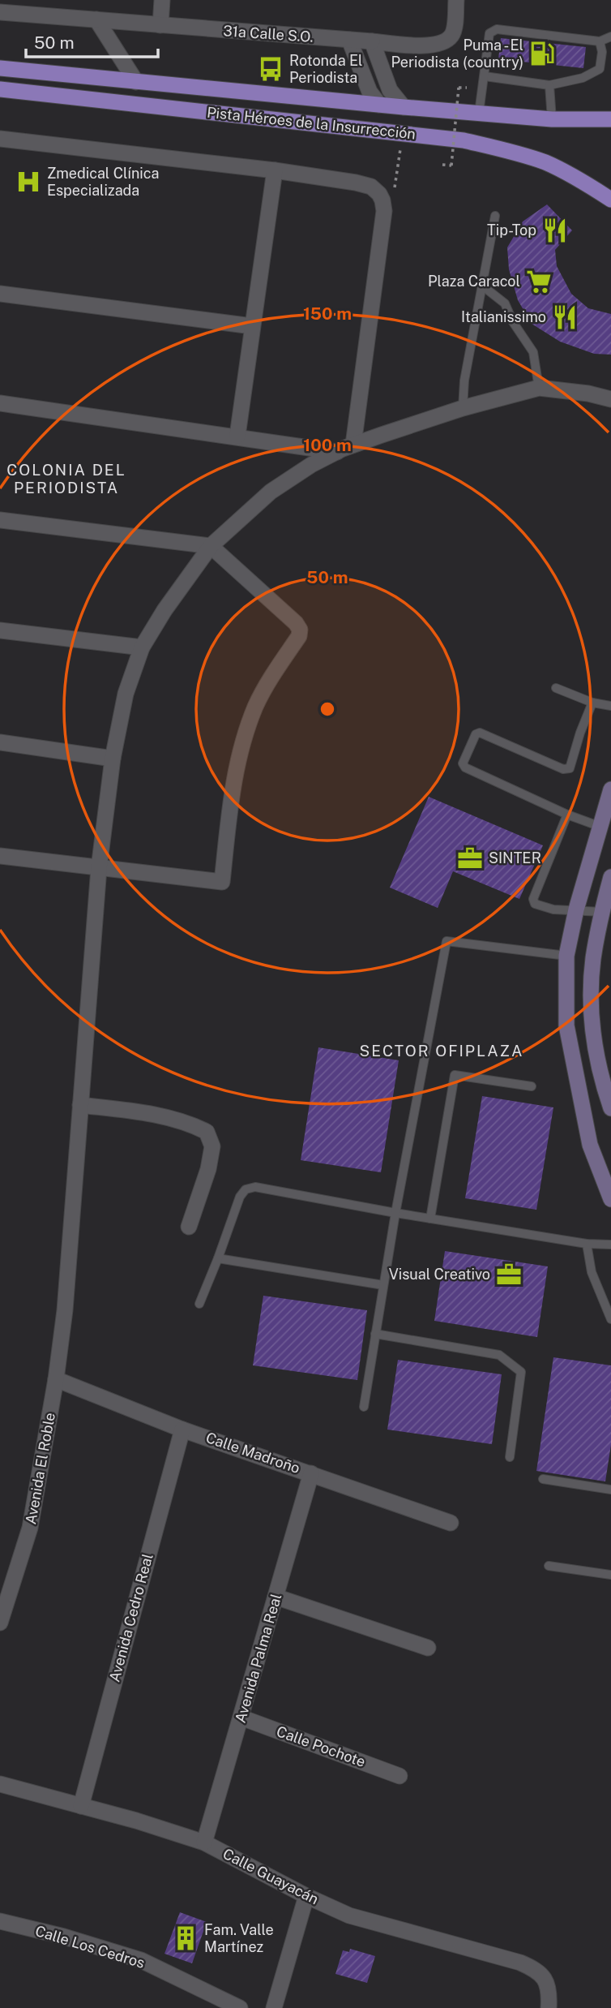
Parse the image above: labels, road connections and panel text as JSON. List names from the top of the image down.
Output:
{
  "streets": {
    "main road": ["Pista Héroes de la Insurrección"],
    "street": [
      "31a Calle S.O.",
      "Calle Madroño",
      "Avenida El Roble",
      "Avenida Cedro Real",
      "Avenida Palma Real",
      "Calle Pochote",
      "Calle Guayacán",
      "Calle Los Cedros"
    ]
  },
  "crossings": [
    ["Calle Madroño", "Avenida El Roble"],
    ["Calle Madroño", "Avenida Cedro Real"],
    ["Calle Madroño", "Avenida Palma Real"],
    ["Avenida Cedro Real", "Calle Guayacán"],
    ["Avenida Palma Real", "Calle Pochote"],
    ["Avenida Palma Real", "Calle Guayacán"]
  ],
  "districts": ["COLONIA DEL PERIODISTA", "SECTOR OFIPLAZA"],
  "places": {
    "fuel station": ["Puma - El Periodista (country)"],
    "bus stop": ["Rotonda El Periodista"],
    "hospital": ["Zmedical Clínica Especializada"],
    "restaurant": ["Tip-Top", "Italianissimo"],
    "supermarket": ["Plaza Caracol"],
    "office": ["SINTER", "Visual Creativo"],
    "building": ["Fam. Valle Martínez"]
  },
  "scale_bar": "50 m",
  "rings": ["150 m", "100 m", "50 m"]
}
